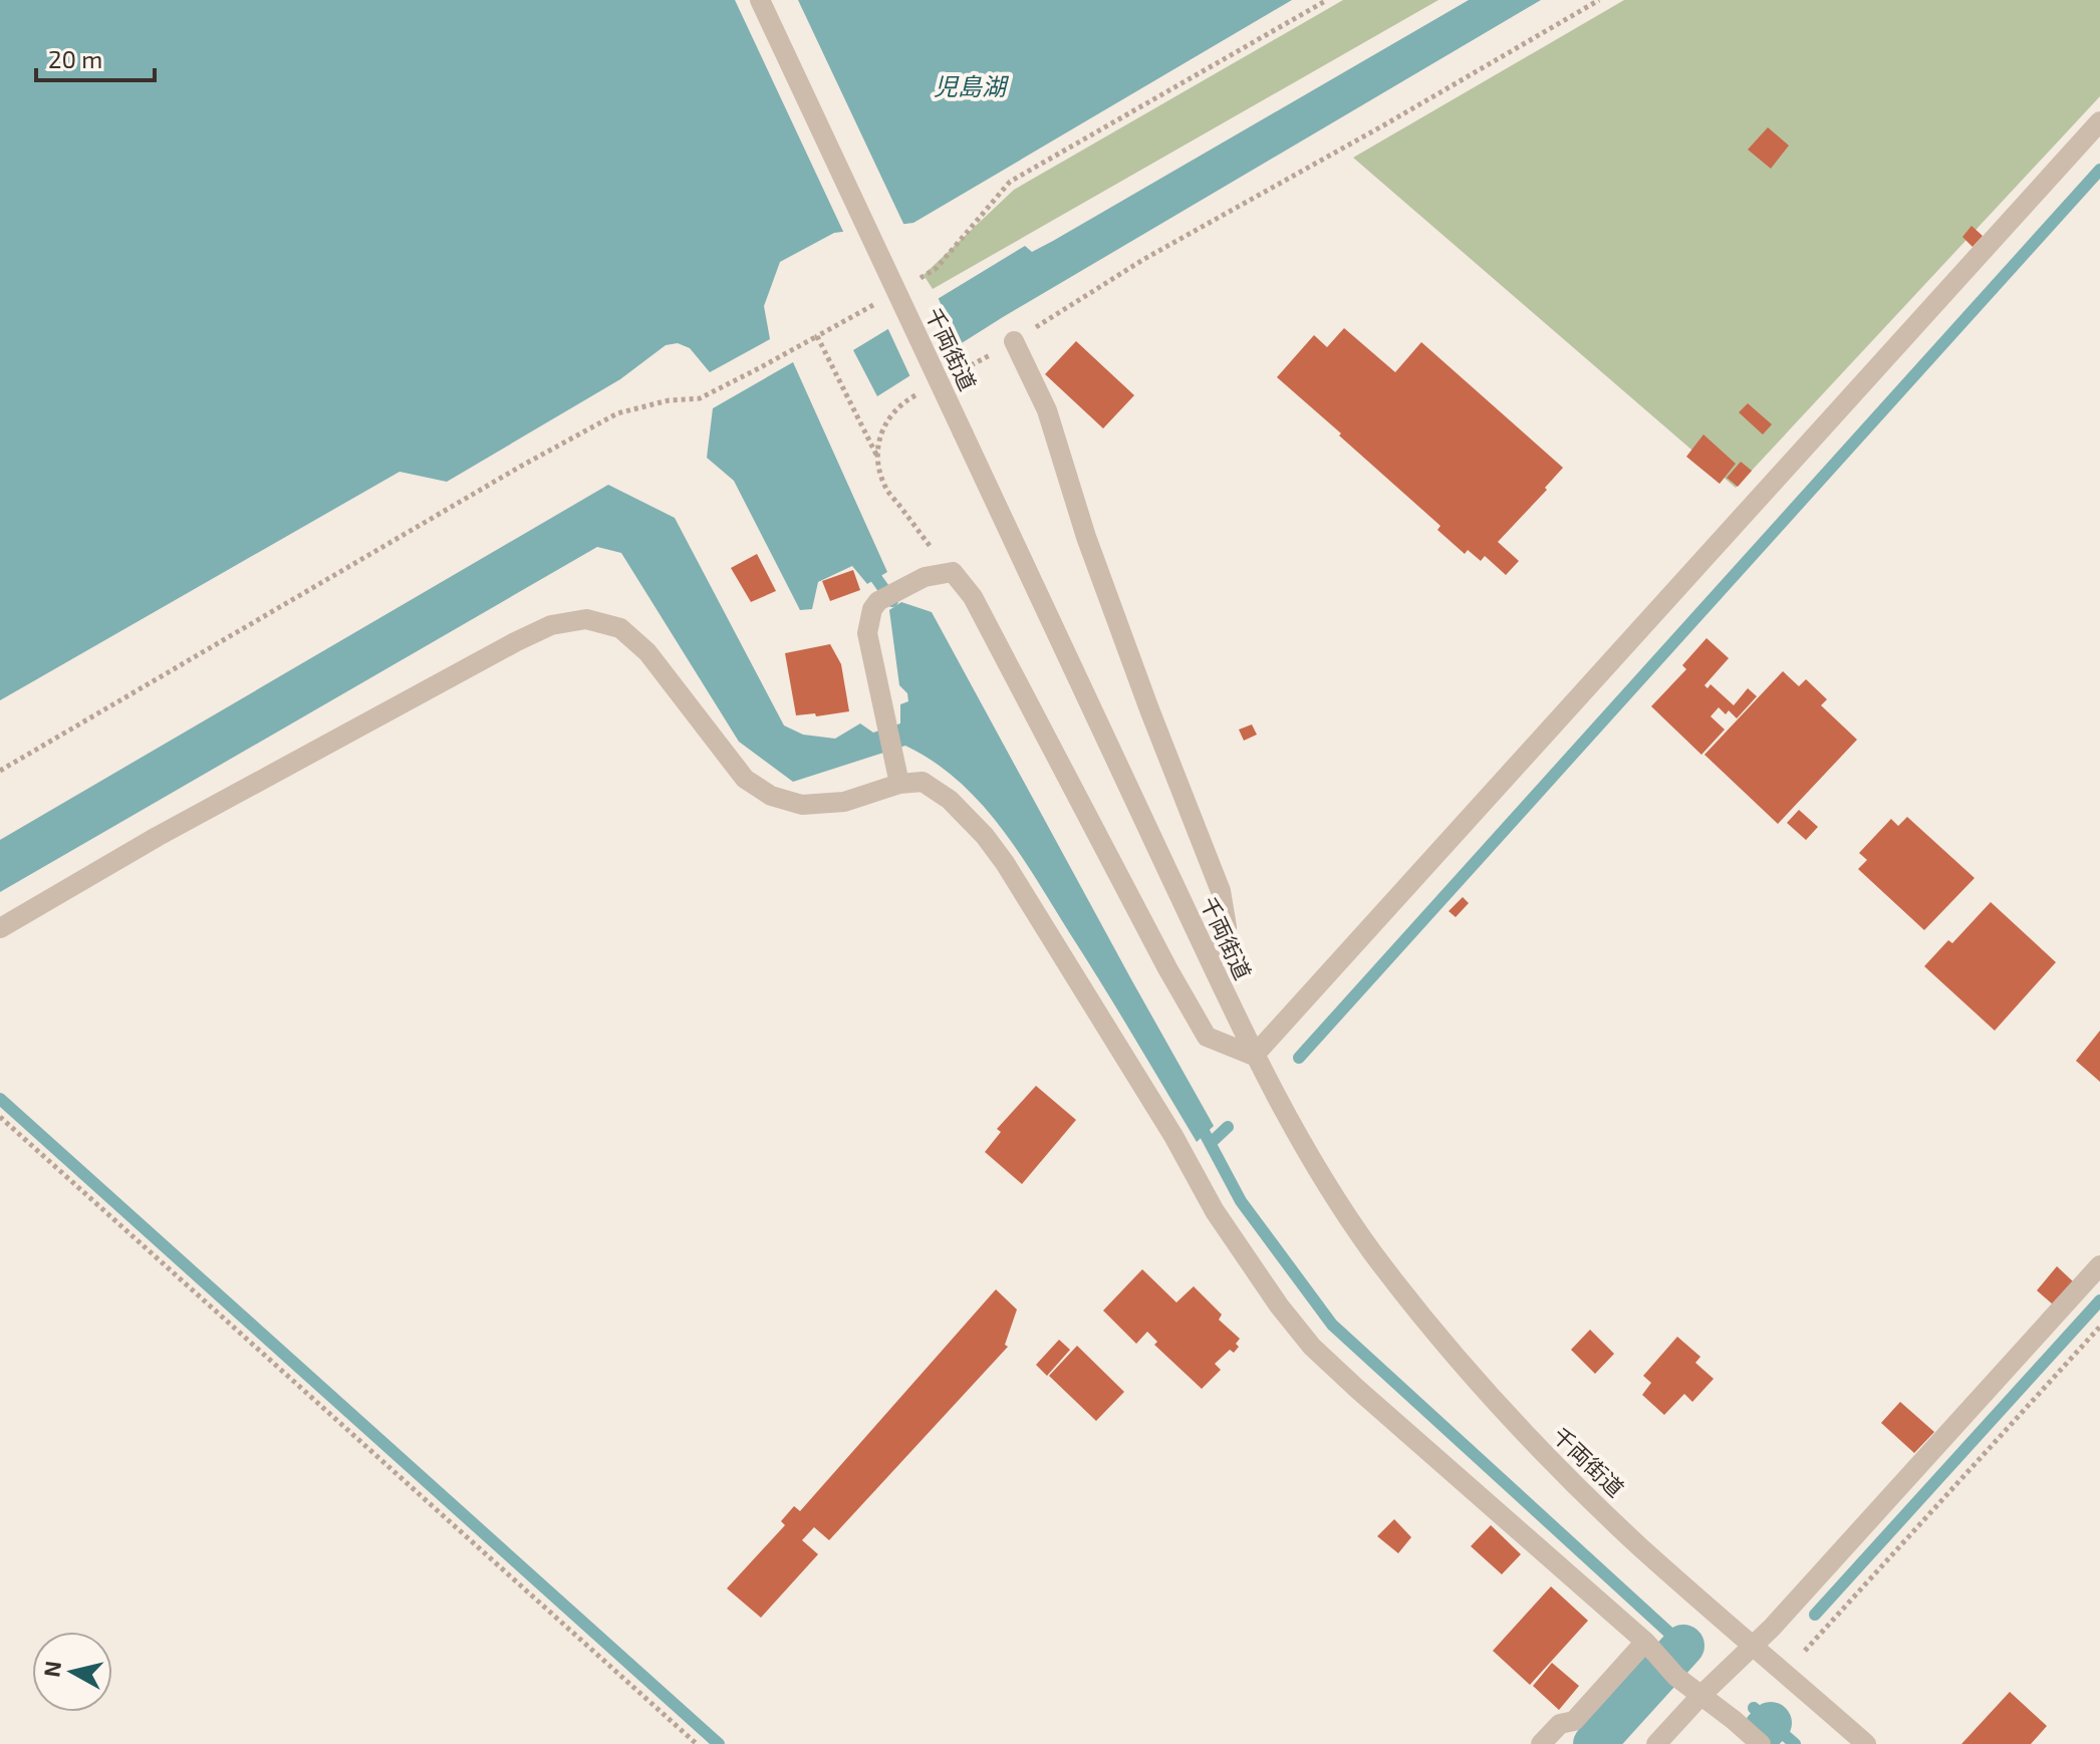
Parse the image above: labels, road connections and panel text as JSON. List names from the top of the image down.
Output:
{
  "streets": {
    "street": ["千両街道"]
  },
  "water": ["児島湖"],
  "scale_bar": "20 m",
  "north": "left"
}
